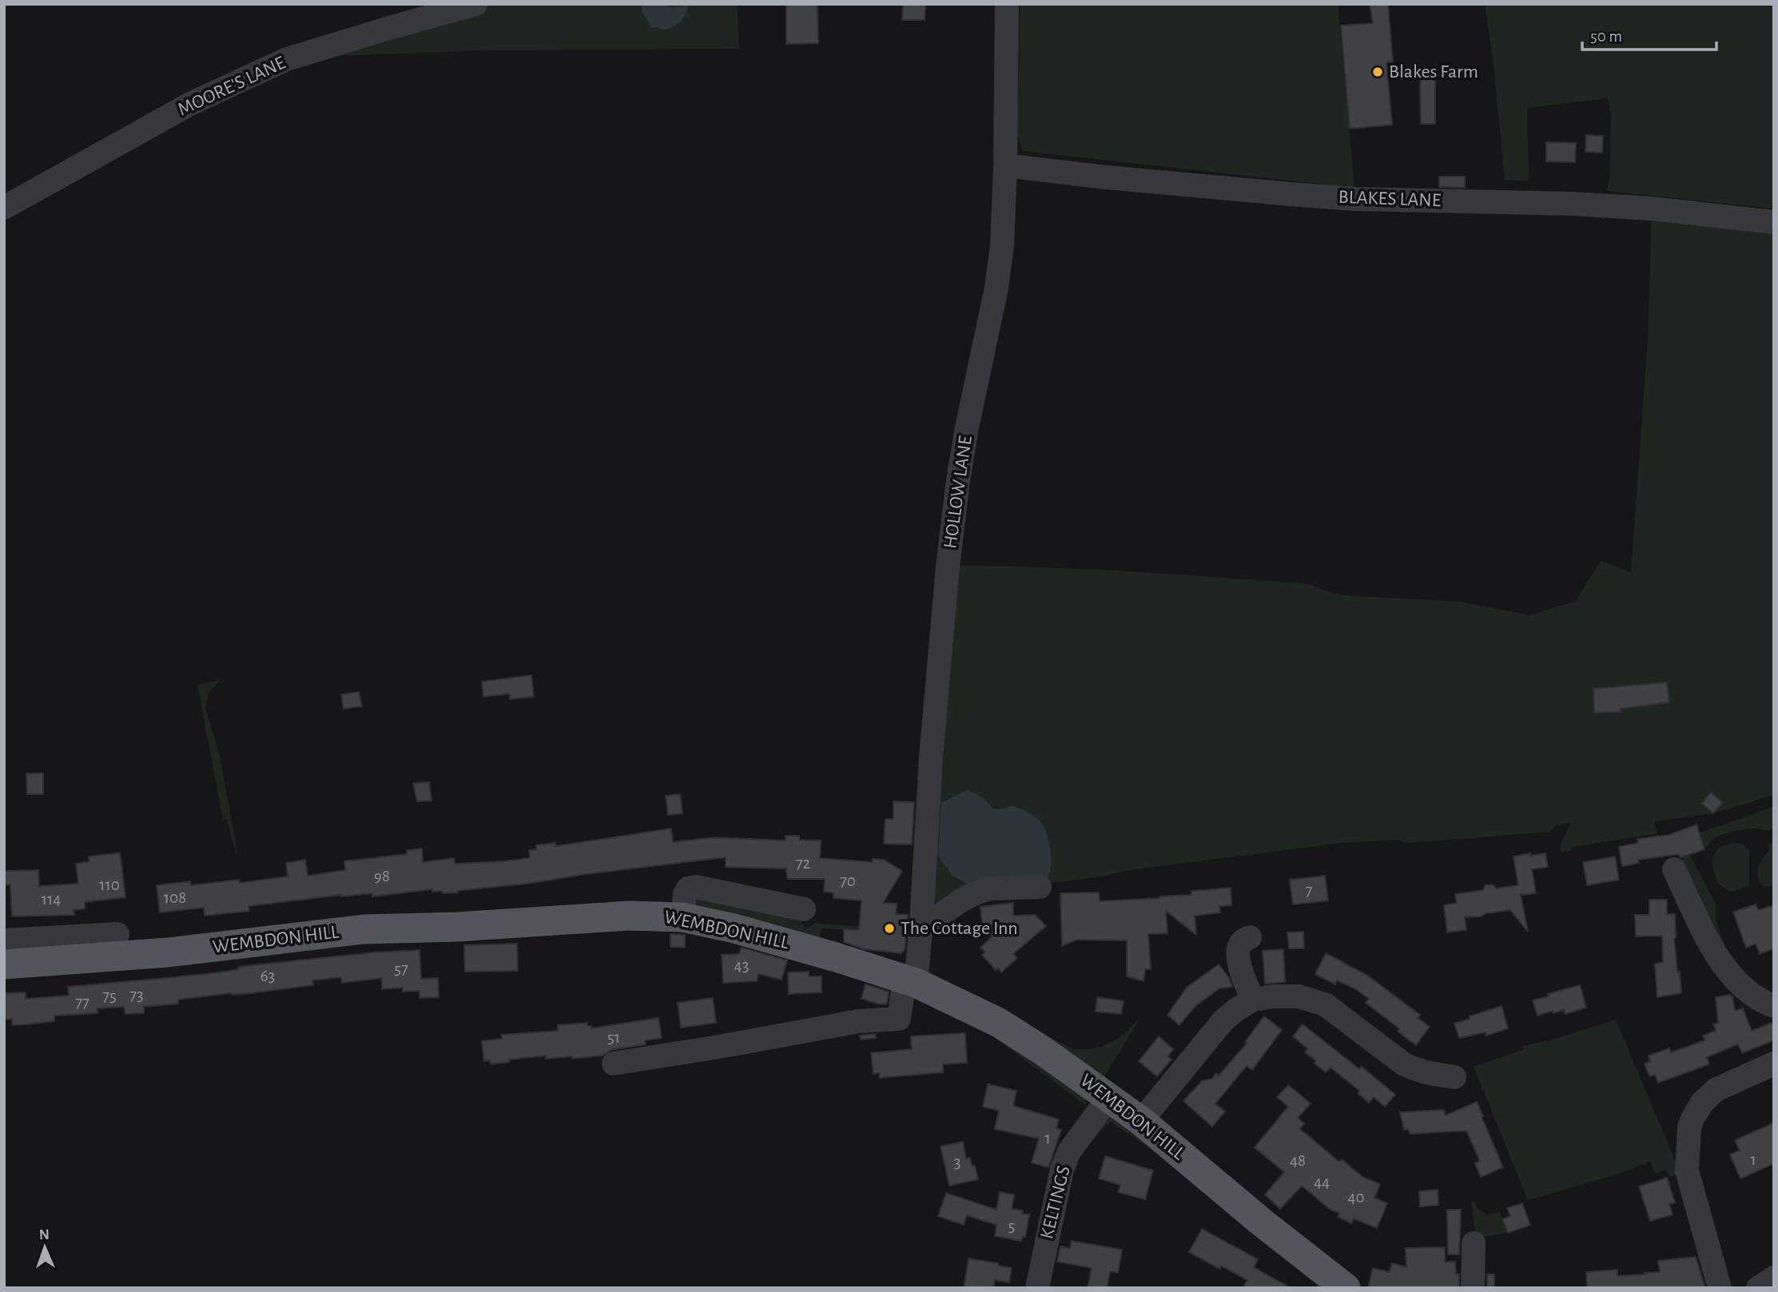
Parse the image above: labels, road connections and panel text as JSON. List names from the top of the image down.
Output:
{
  "streets": {
    "main road": ["WEMBDON HILL"],
    "street": [
      "MOORE'S LANE",
      "BLAKES LANE",
      "HOLLOW LANE",
      "KELTINGS"
    ]
  },
  "crossings": [
    ["BLAKES LANE", "HOLLOW LANE"],
    ["HOLLOW LANE", "WEMBDON HILL"],
    ["WEMBDON HILL", "KELTINGS"]
  ],
  "places": ["Blakes Farm", "The Cottage Inn"],
  "house_numbers": [
    "72",
    "98",
    "70",
    "110",
    "7",
    "108",
    "114",
    "43",
    "57",
    "63",
    "73",
    "75",
    "77",
    "51",
    "1",
    "1",
    "48",
    "3",
    "44",
    "40",
    "5"
  ],
  "scale_bar": "50 m",
  "north": "top"
}
